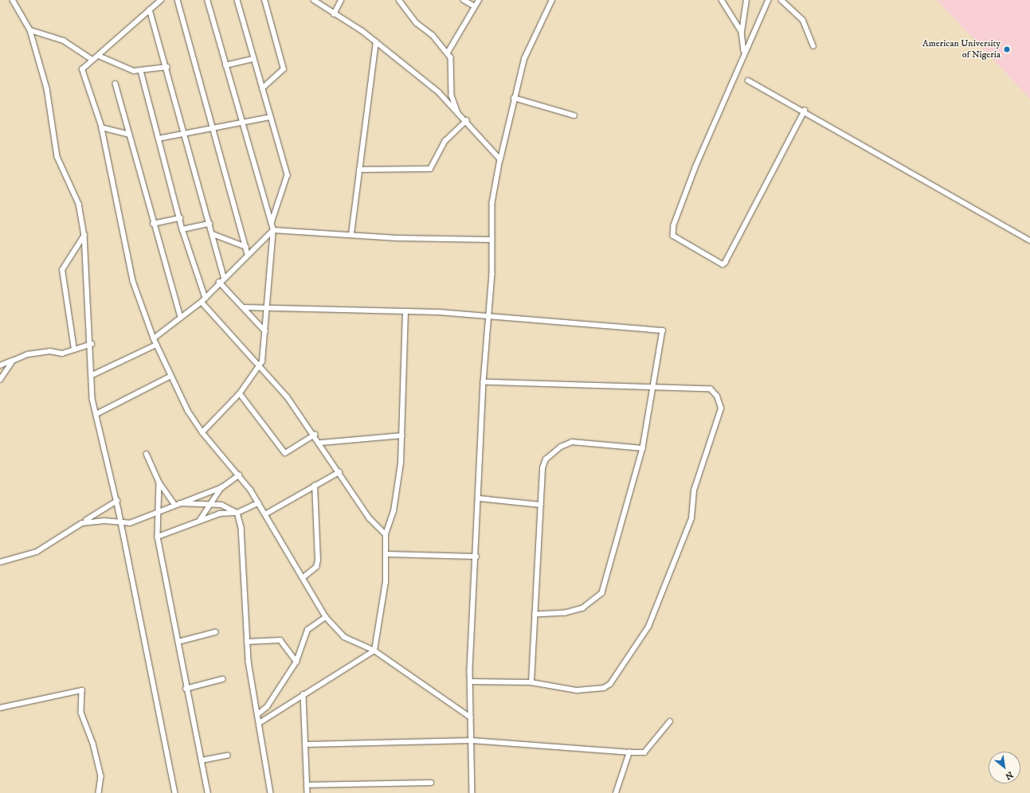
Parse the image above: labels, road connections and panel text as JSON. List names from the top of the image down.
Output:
{
  "places": ["American University of Nigeria"],
  "north": "bottom right"
}
